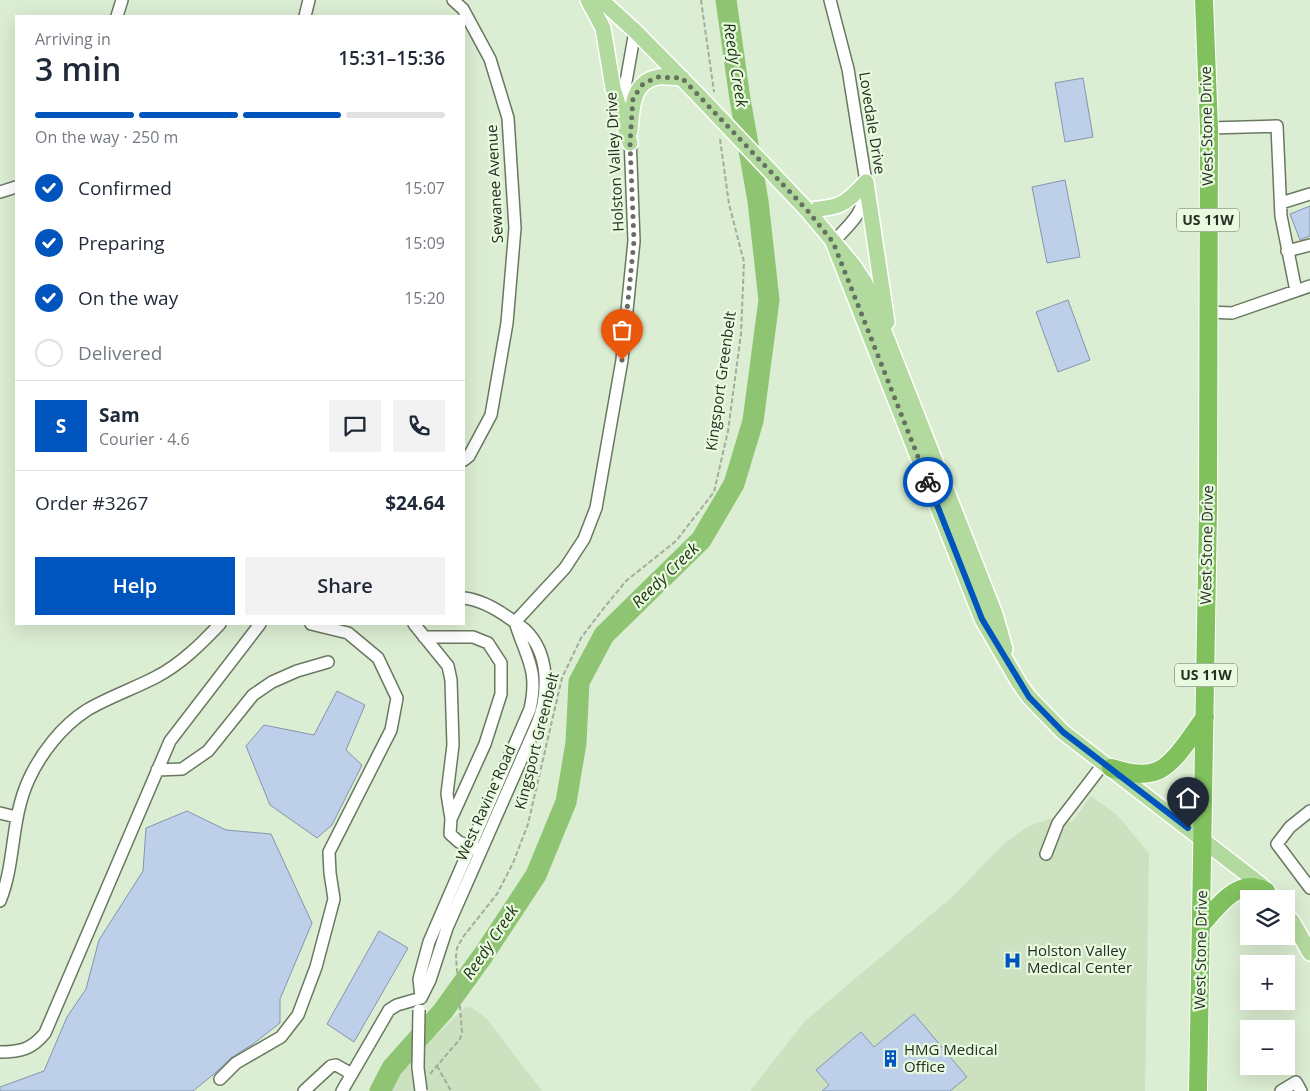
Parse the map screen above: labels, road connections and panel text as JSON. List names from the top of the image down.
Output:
{
  "streets": {
    "highway": ["West Stone Drive", "US 11W"],
    "street": [
      "Lovedale Drive",
      "Holston Valley Drive",
      "Sewanee Avenue",
      "West Ravine Road"
    ],
    "path": ["Kingsport Greenbelt"]
  },
  "crossings": [
    ["Holston Valley Drive", "West Ravine Road"]
  ],
  "water": ["Reedy Creek"],
  "places": {
    "hospital": ["Holston Valley Medical Center"],
    "building": ["HMG Medical Office"]
  },
  "page": {
    "heading": ["3 min", "Arriving in", "15:31–15:36"],
    "panel": [
      "Sam",
      "Courier · 4.6",
      "Order #3267",
      "$24.64"
    ],
    "bar": "On the way · 250 m",
    "list": [
      ["Confirmed", "15:07"],
      ["Preparing", "15:09"],
      ["On the way", "15:20"],
      "Delivered"
    ],
    "round": "S",
    "buttons": ["Help", "Share"],
    "map_buttons": ["+", "−"]
  }
}
